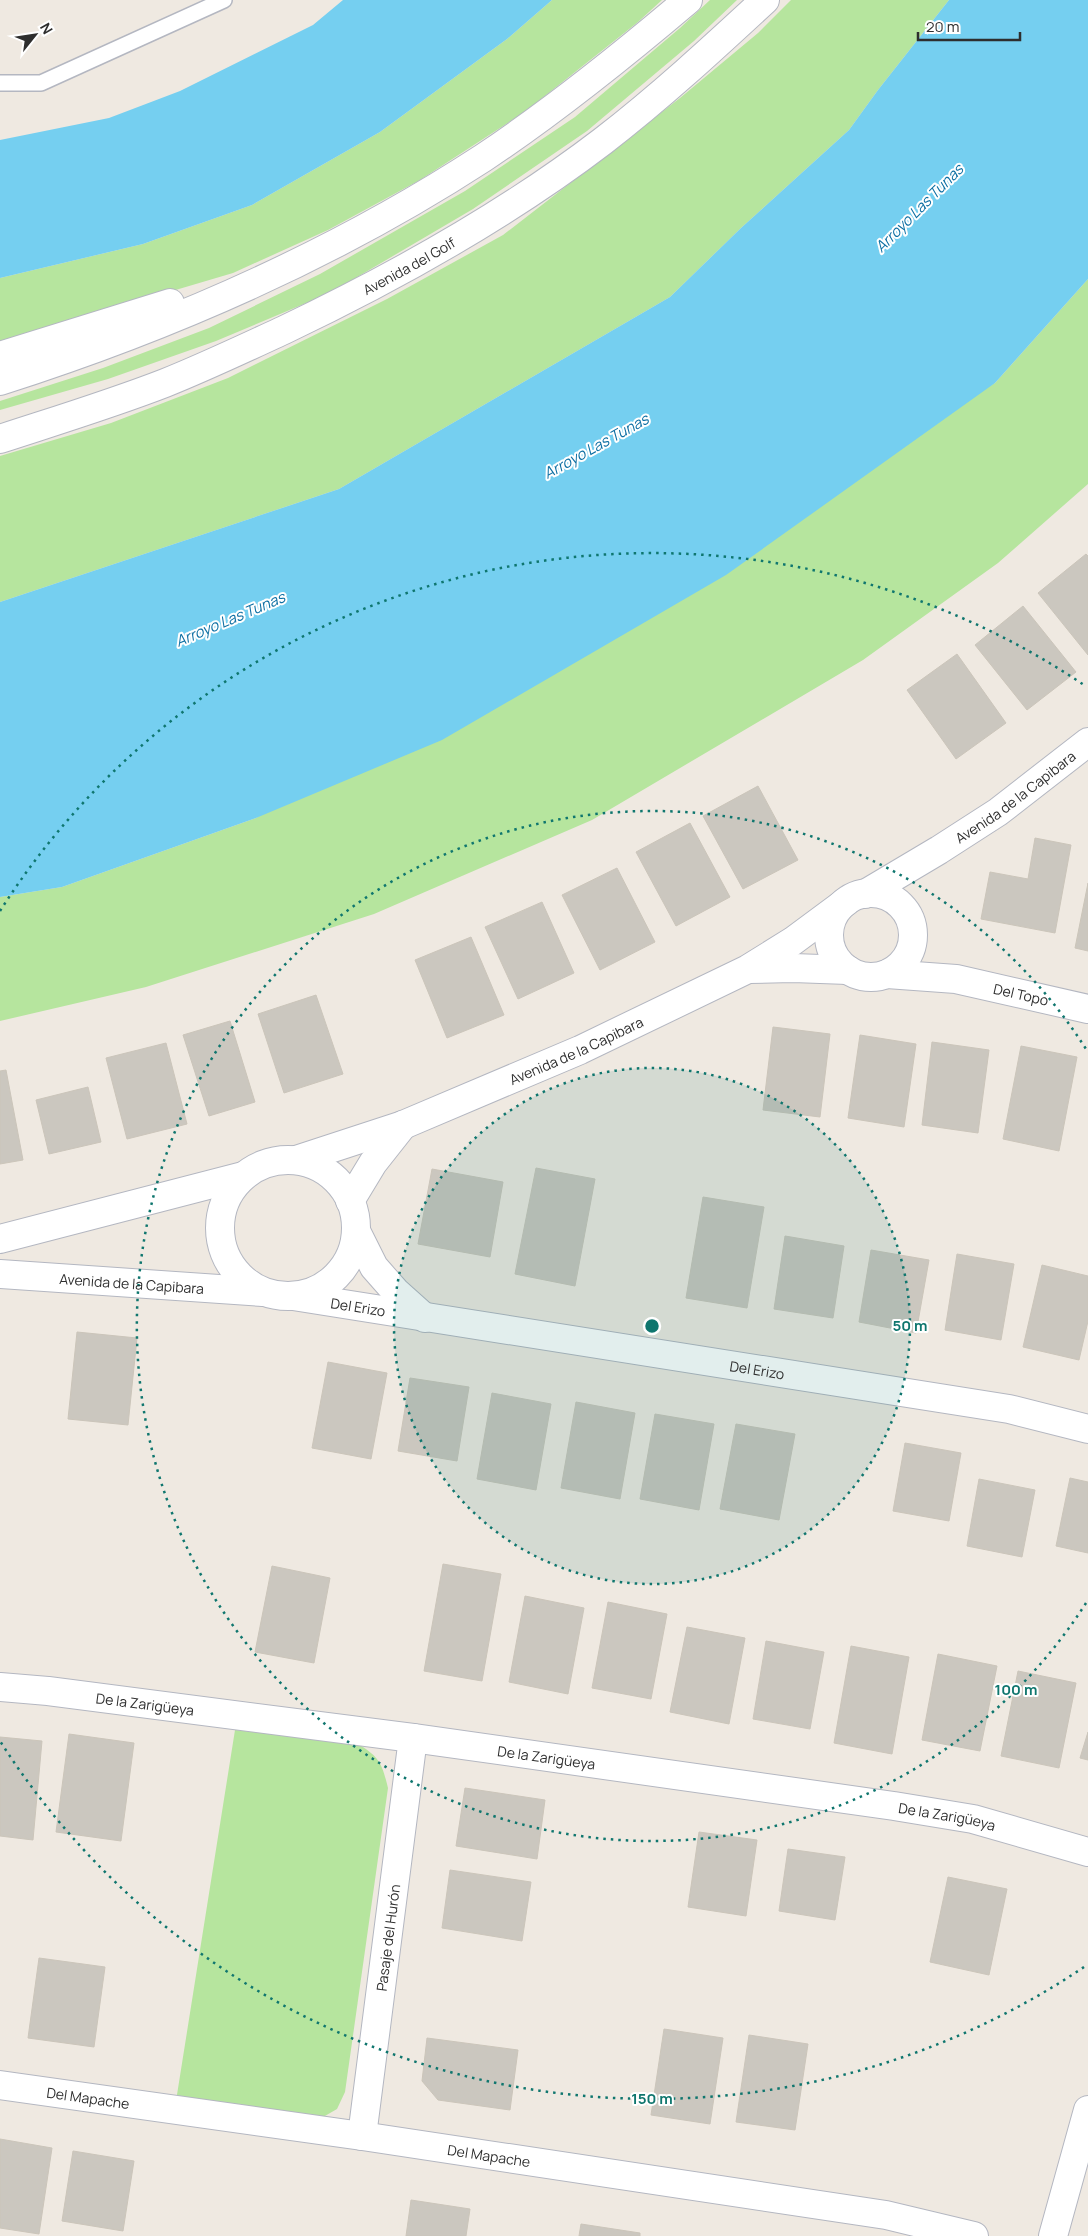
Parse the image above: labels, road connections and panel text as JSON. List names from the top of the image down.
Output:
{
  "streets": {
    "street": [
      "Avenida del Golf",
      "Avenida de la Capibara",
      "Del Topo",
      "Del Erizo",
      "De la Zarigüeya",
      "Pasaje del Hurón",
      "Del Mapache"
    ]
  },
  "crossings": [
    ["Avenida de la Capibara", "Del Topo"],
    ["Avenida de la Capibara", "Del Erizo"],
    ["De la Zarigüeya", "Pasaje del Hurón"],
    ["Pasaje del Hurón", "Del Mapache"]
  ],
  "water": ["Arroyo Las Tunas"],
  "scale_bar": "20 m",
  "north": "top right",
  "rings": ["50 m", "100 m", "150 m"]
}
